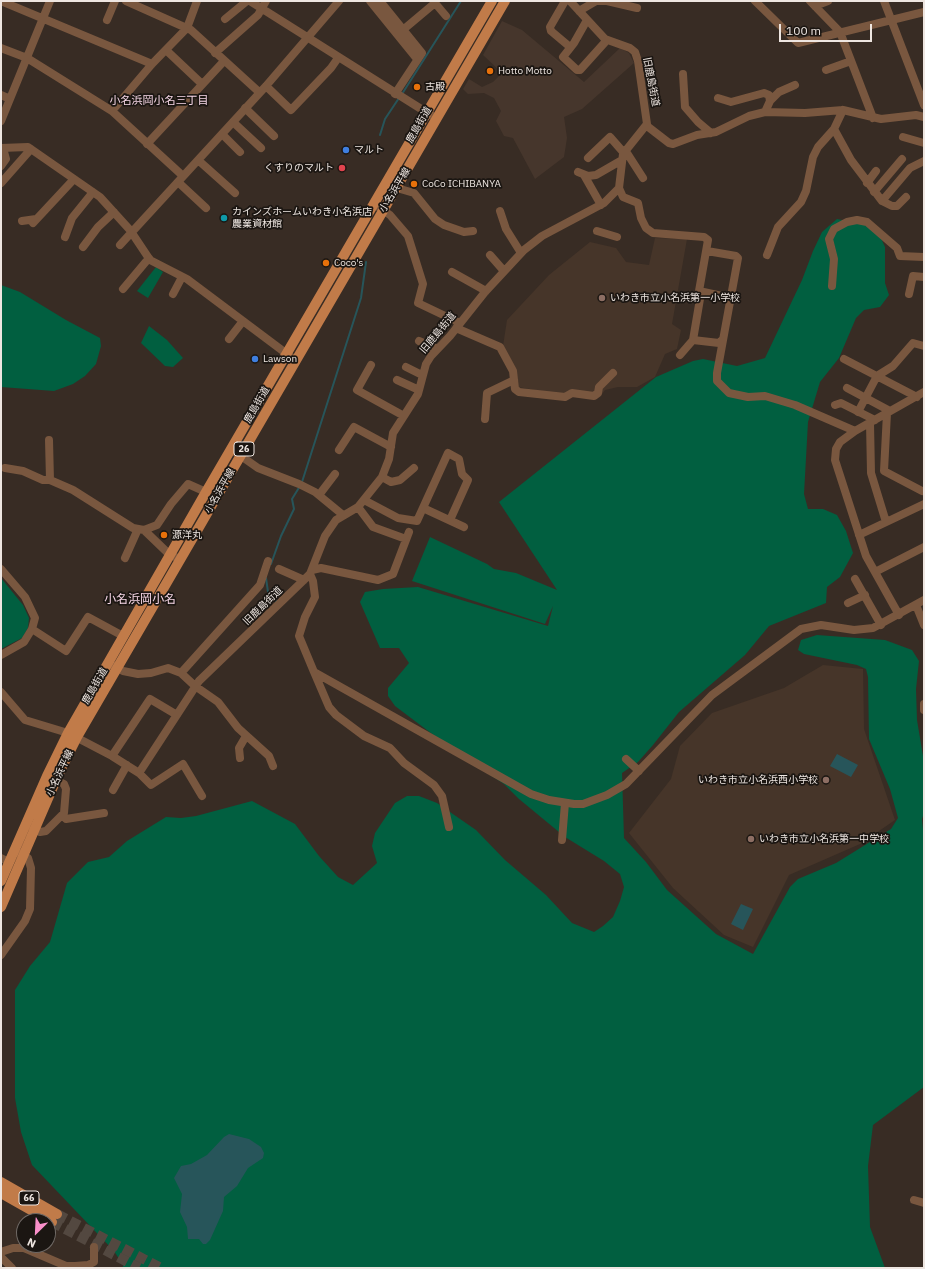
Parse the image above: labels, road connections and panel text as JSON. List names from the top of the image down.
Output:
{
  "streets": {
    "main road": [
      "鹿島街道",
      "小名浜平線",
      "26",
      "66"
    ],
    "street": ["旧鹿島街道"]
  },
  "crossings": [
    ["鹿島街道", "小名浜平線"],
    ["鹿島街道", "26"]
  ],
  "districts": ["小名浜岡小名三丁目", "小名浜岡小名"],
  "places": [
    "Hotto Motto",
    "古殿",
    "マルト",
    "くすりのマルト",
    "CoCo ICHIBANYA",
    "カインズホームいわき小名浜店 農業資材館",
    "Coco's",
    "いわき市立小名浜第一小学校",
    "Lawson",
    "源洋丸",
    "いわき市立小名浜西小学校",
    "いわき市立小名浜第一中学校"
  ],
  "scale_bar": "100 m",
  "north": "bottom left"
}
